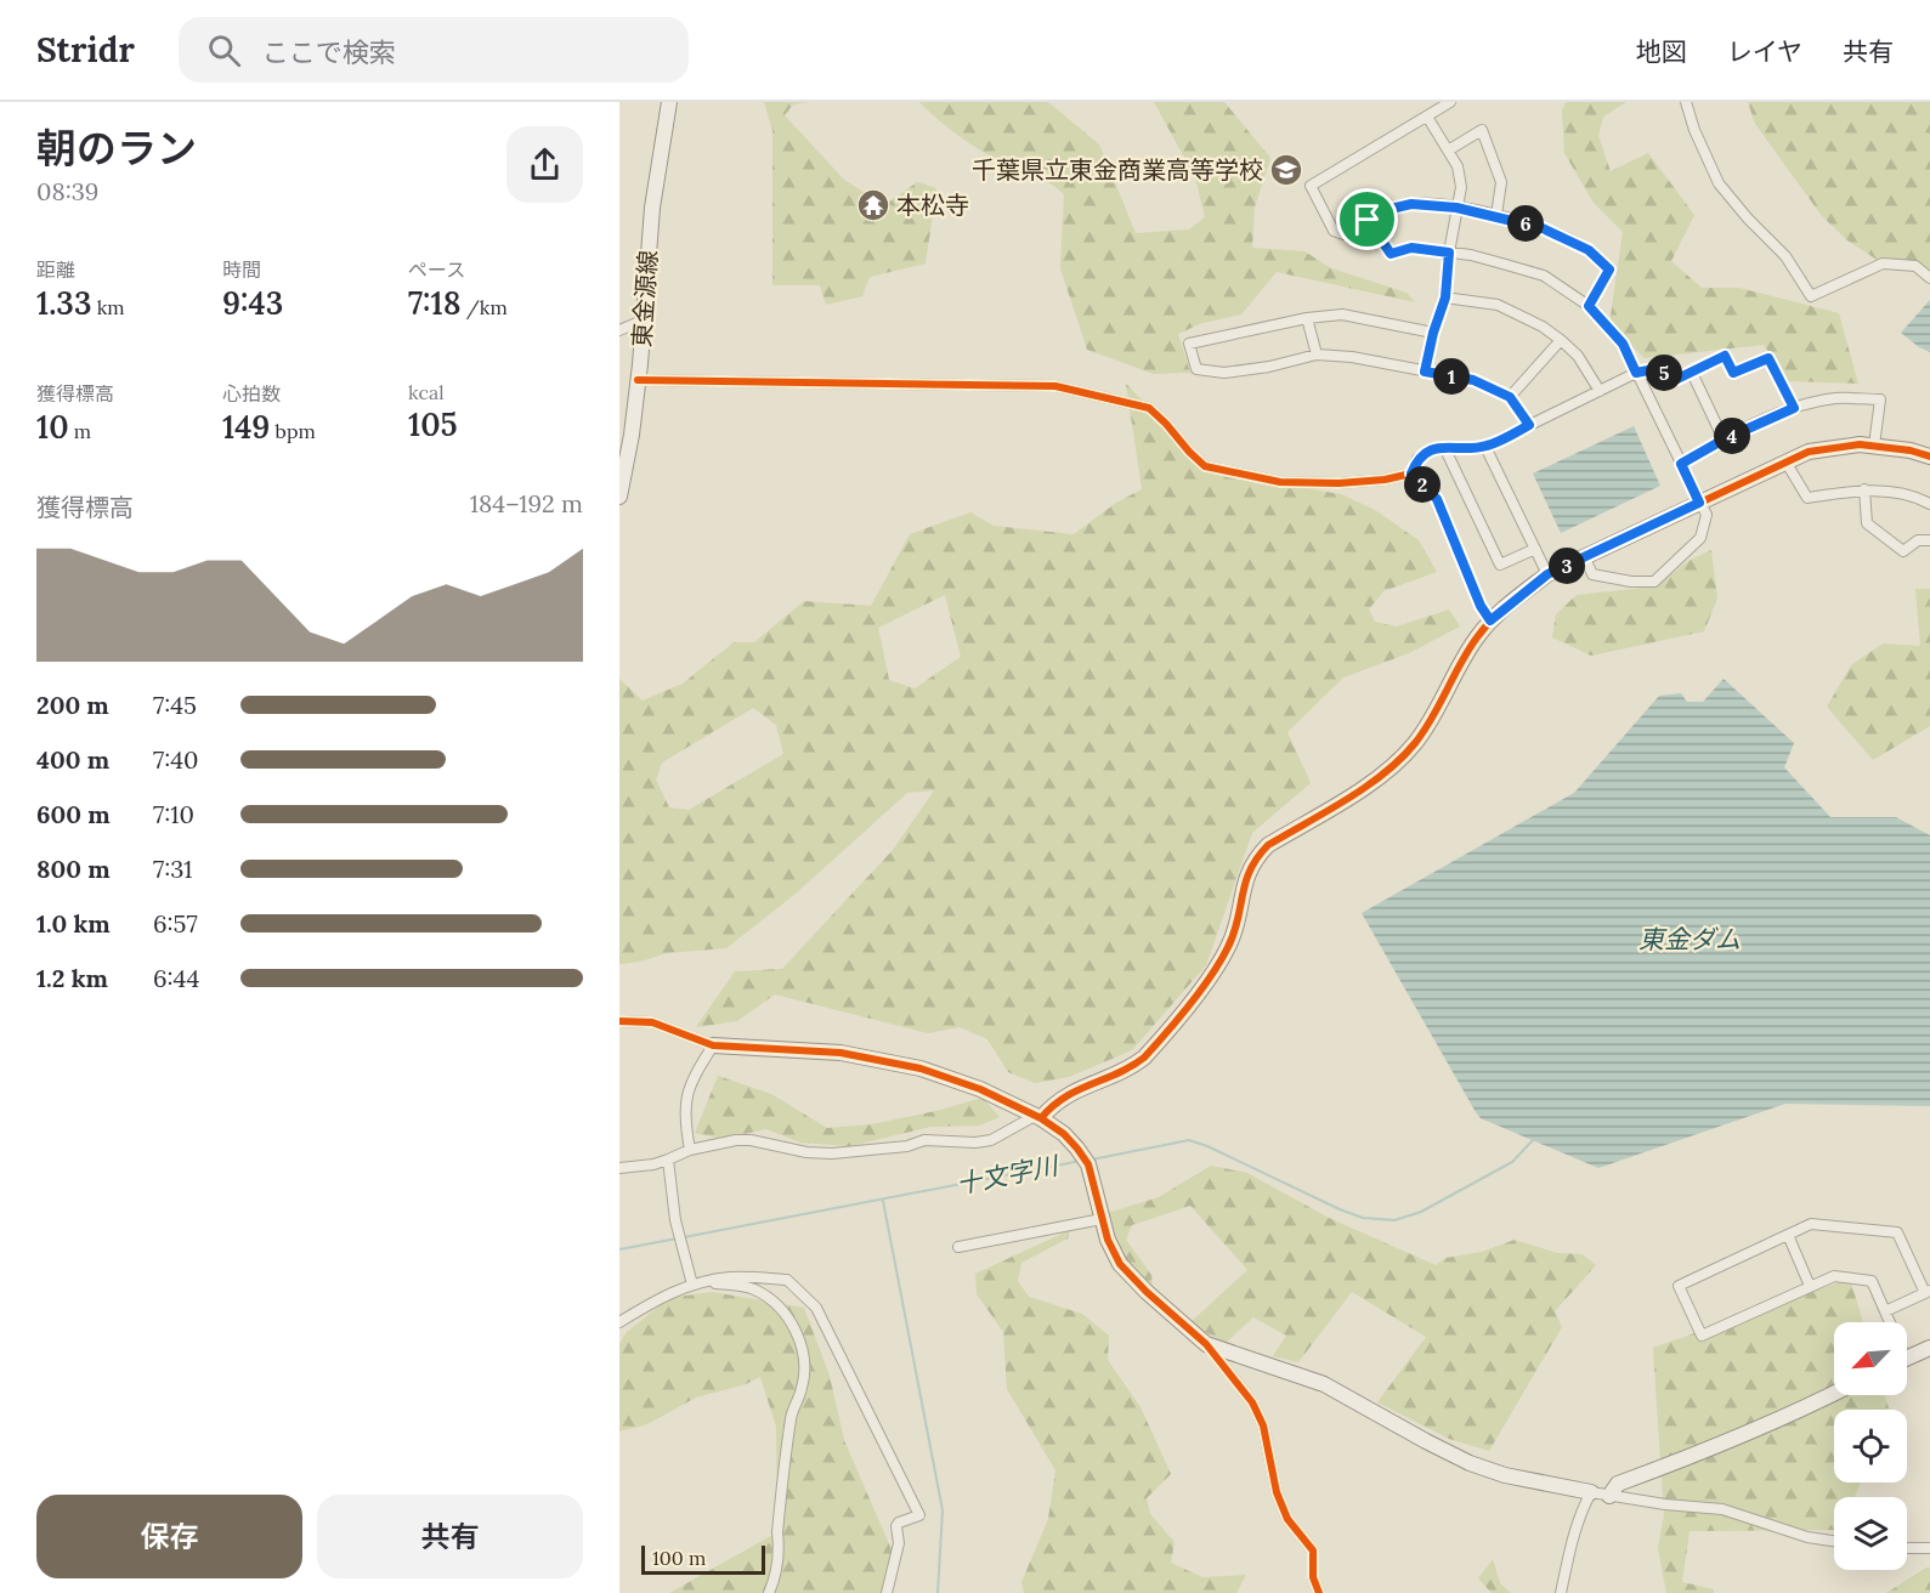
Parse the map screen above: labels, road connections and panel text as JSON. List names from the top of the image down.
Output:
{
  "streets": {
    "street": ["東金源線"]
  },
  "water": ["東金ダム", "十文字川"],
  "places": {
    "school or university": ["千葉県立東金商業高等学校"],
    "temple": ["本松寺"]
  },
  "scale_bar": "100 m",
  "north": "bottom left",
  "page": {
    "header": "Stridr",
    "search": "ここで検索",
    "nav": ["地図", "レイヤ", "共有"],
    "heading": ["朝のラン", "08:39"],
    "pins": [
      "6",
      "5",
      "1",
      "4",
      "2",
      "3"
    ],
    "stats": [
      ["距離", "1.33 km"],
      ["時間", "9:43"],
      ["ペース", "7:18 /km"],
      ["獲得標高", "10 m"],
      ["心拍数", "149 bpm"],
      ["kcal", "105"]
    ],
    "chart": ["獲得標高", "184–192 m"],
    "list": [
      {
        "name": "200 m",
        "note": "7:45"
      },
      {
        "name": "400 m",
        "note": "7:40"
      },
      {
        "name": "600 m",
        "note": "7:10"
      },
      {
        "name": "800 m",
        "note": "7:31"
      },
      {
        "name": "1.0 km",
        "note": "6:57"
      },
      {
        "name": "1.2 km",
        "note": "6:44"
      }
    ],
    "buttons": ["保存", "共有"],
    "scale": "100 m"
  }
}
